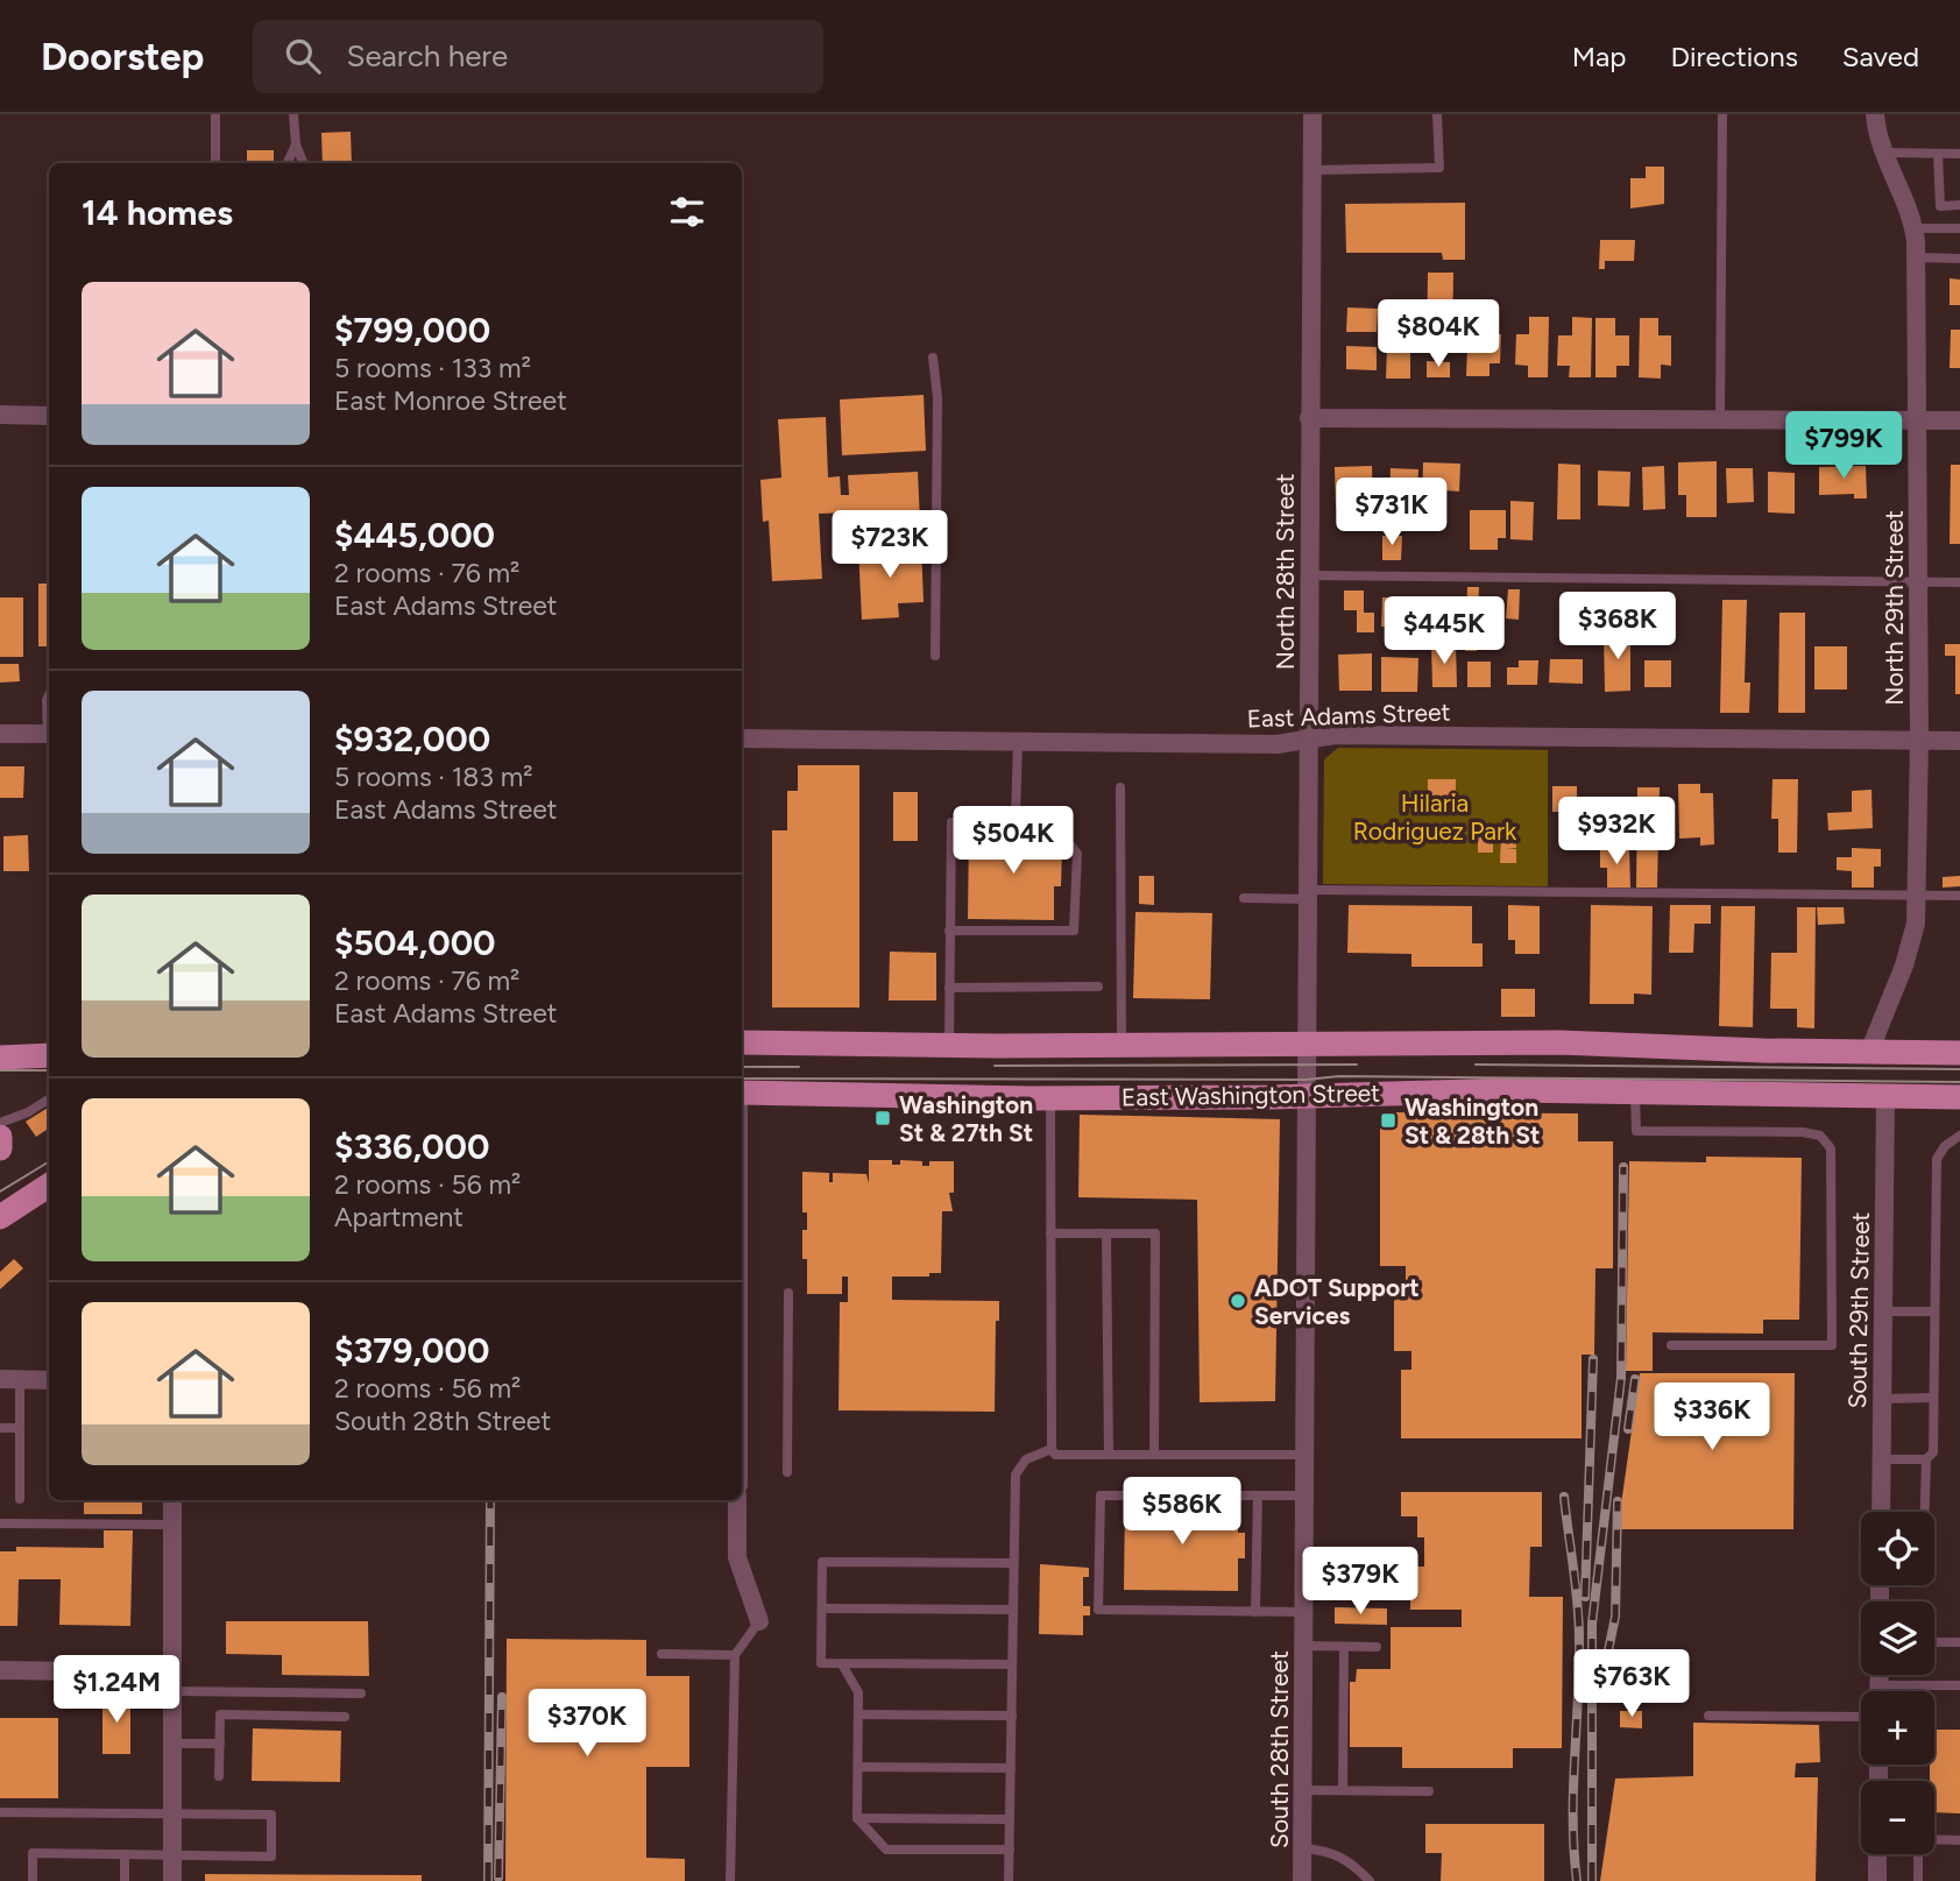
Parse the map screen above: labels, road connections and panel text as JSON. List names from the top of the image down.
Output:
{
  "streets": {
    "main road": ["East Washington Street"],
    "street": [
      "North 28th Street",
      "North 29th Street",
      "East Adams Street",
      "South 29th Street",
      "South 28th Street"
    ]
  },
  "crossings": [
    ["North 28th Street", "East Adams Street"],
    ["North 28th Street", "East Washington Street"],
    ["North 28th Street", "South 28th Street"],
    ["North 29th Street", "East Adams Street"],
    ["North 29th Street", "East Washington Street"],
    ["East Washington Street", "South 29th Street"],
    ["East Washington Street", "South 28th Street"]
  ],
  "parks": ["Hilaria Rodriguez Park"],
  "places": {
    "transit": ["Washington St & 27th St", "Washington St & 28th St"],
    "other": ["ADOT Support Services"]
  },
  "page": {
    "header": "Doorstep",
    "search": "Search here",
    "nav": ["Map", "Directions", "Saved"],
    "heading": "14 homes",
    "list": [
      {
        "name": "$799,000",
        "note": "5 rooms · 133 m² · East Monroe Street"
      },
      {
        "name": "$445,000",
        "note": "2 rooms · 76 m² · East Adams Street"
      },
      {
        "name": "$932,000",
        "note": "5 rooms · 183 m² · East Adams Street"
      },
      {
        "name": "$504,000",
        "note": "2 rooms · 76 m² · East Adams Street"
      },
      {
        "name": "$336,000",
        "note": "2 rooms · 56 m² · Apartment"
      },
      {
        "name": "$379,000",
        "note": "2 rooms · 56 m² · South 28th Street"
      }
    ],
    "price": [
      "$804K",
      "$799K",
      "$731K",
      "$723K",
      "$368K",
      "$445K",
      "$932K",
      "$504K",
      "$336K",
      "$586K",
      "$379K",
      "$763K",
      "$1.24M",
      "$370K"
    ],
    "map_buttons": ["+", "−"]
  }
}
